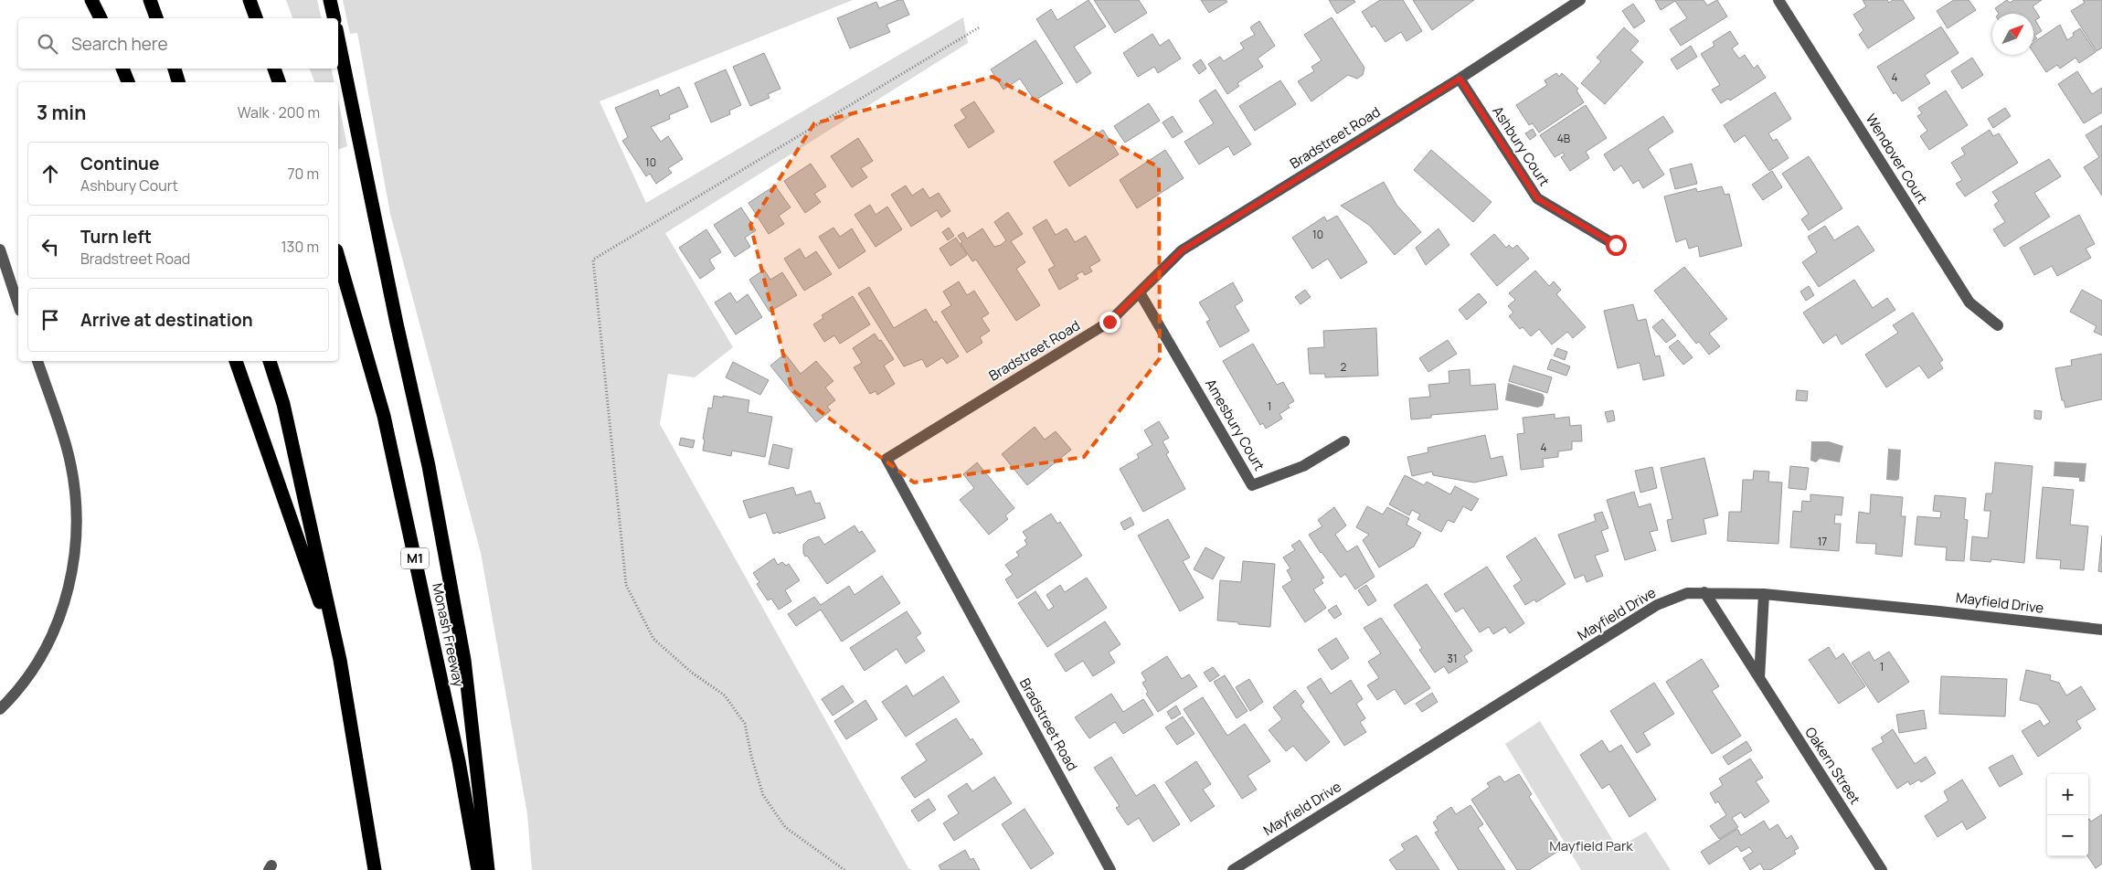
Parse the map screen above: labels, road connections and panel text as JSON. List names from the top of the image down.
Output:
{
  "streets": {
    "highway": ["M1", "Monash Freeway"],
    "street": [
      "Bradstreet Road",
      "Ashbury Court",
      "Wendover Court",
      "Amesbury Court",
      "Mayfield Drive",
      "Oakern Street"
    ]
  },
  "crossings": [
    ["Bradstreet Road", "Ashbury Court"],
    ["Bradstreet Road", "Amesbury Court"],
    ["Mayfield Drive", "Oakern Street"]
  ],
  "parks": ["Mayfield Park"],
  "house_numbers": [
    "4",
    "4B",
    "10",
    "10",
    "2",
    "1",
    "4",
    "17",
    "31",
    "1"
  ],
  "north": "top right",
  "page": {
    "search": "Search here",
    "heading": ["3 min", "Walk · 200 m"],
    "list": [
      ["Continue", "Ashbury Court", "70 m"],
      ["Turn left", "Bradstreet Road", "130 m"],
      "Arrive at destination"
    ],
    "map_buttons": ["+", "−"]
  }
}
